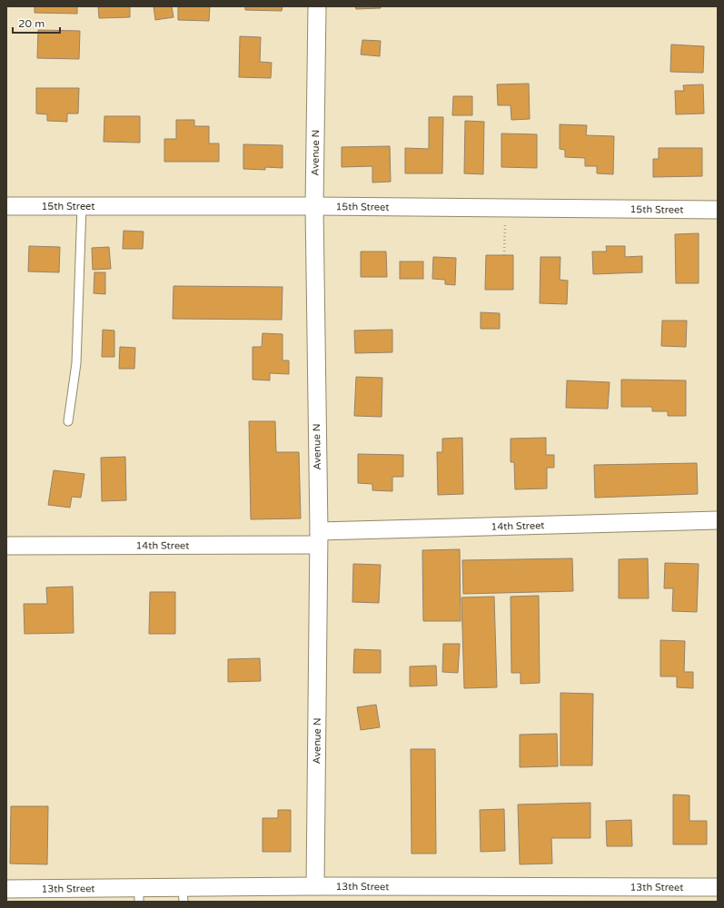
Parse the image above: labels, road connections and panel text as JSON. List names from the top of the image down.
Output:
{
  "streets": {
    "street": [
      "Avenue N",
      "15th Street",
      "14th Street",
      "13th Street"
    ]
  },
  "crossings": [
    ["Avenue N", "15th Street"],
    ["Avenue N", "14th Street"],
    ["Avenue N", "13th Street"]
  ],
  "scale_bar": "20 m"
}
